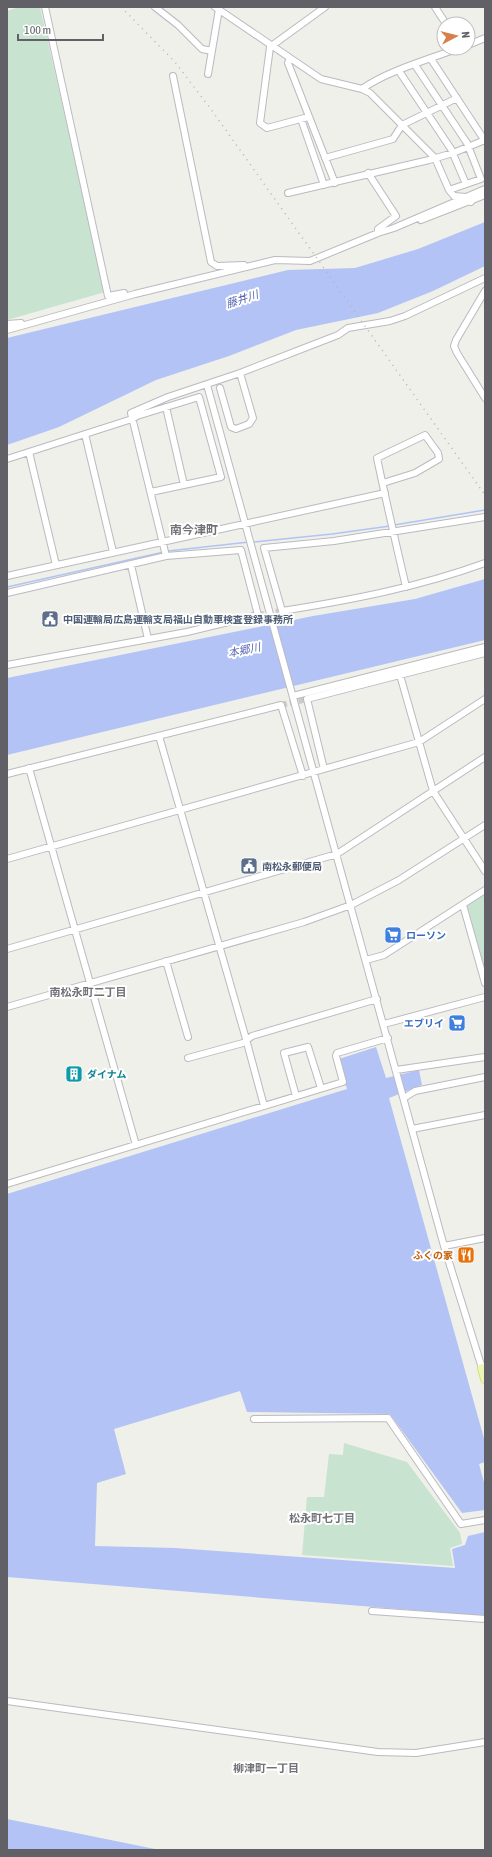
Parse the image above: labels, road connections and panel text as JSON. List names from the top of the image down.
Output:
{
  "districts": [
    "南今津町",
    "南松永町二丁目",
    "松永町七丁目",
    "柳津町一丁目"
  ],
  "water": ["藤井川", "本郷川"],
  "places": {
    "public building": ["中国運輸局広島運輸支局福山自動車検査登録事務所", "南松永郵便局"],
    "supermarket": ["ローソン", "エブリイ"],
    "building": ["ダイナム"],
    "restaurant": ["ふくの家"]
  },
  "scale_bar": "100 m",
  "north": "right"
}
